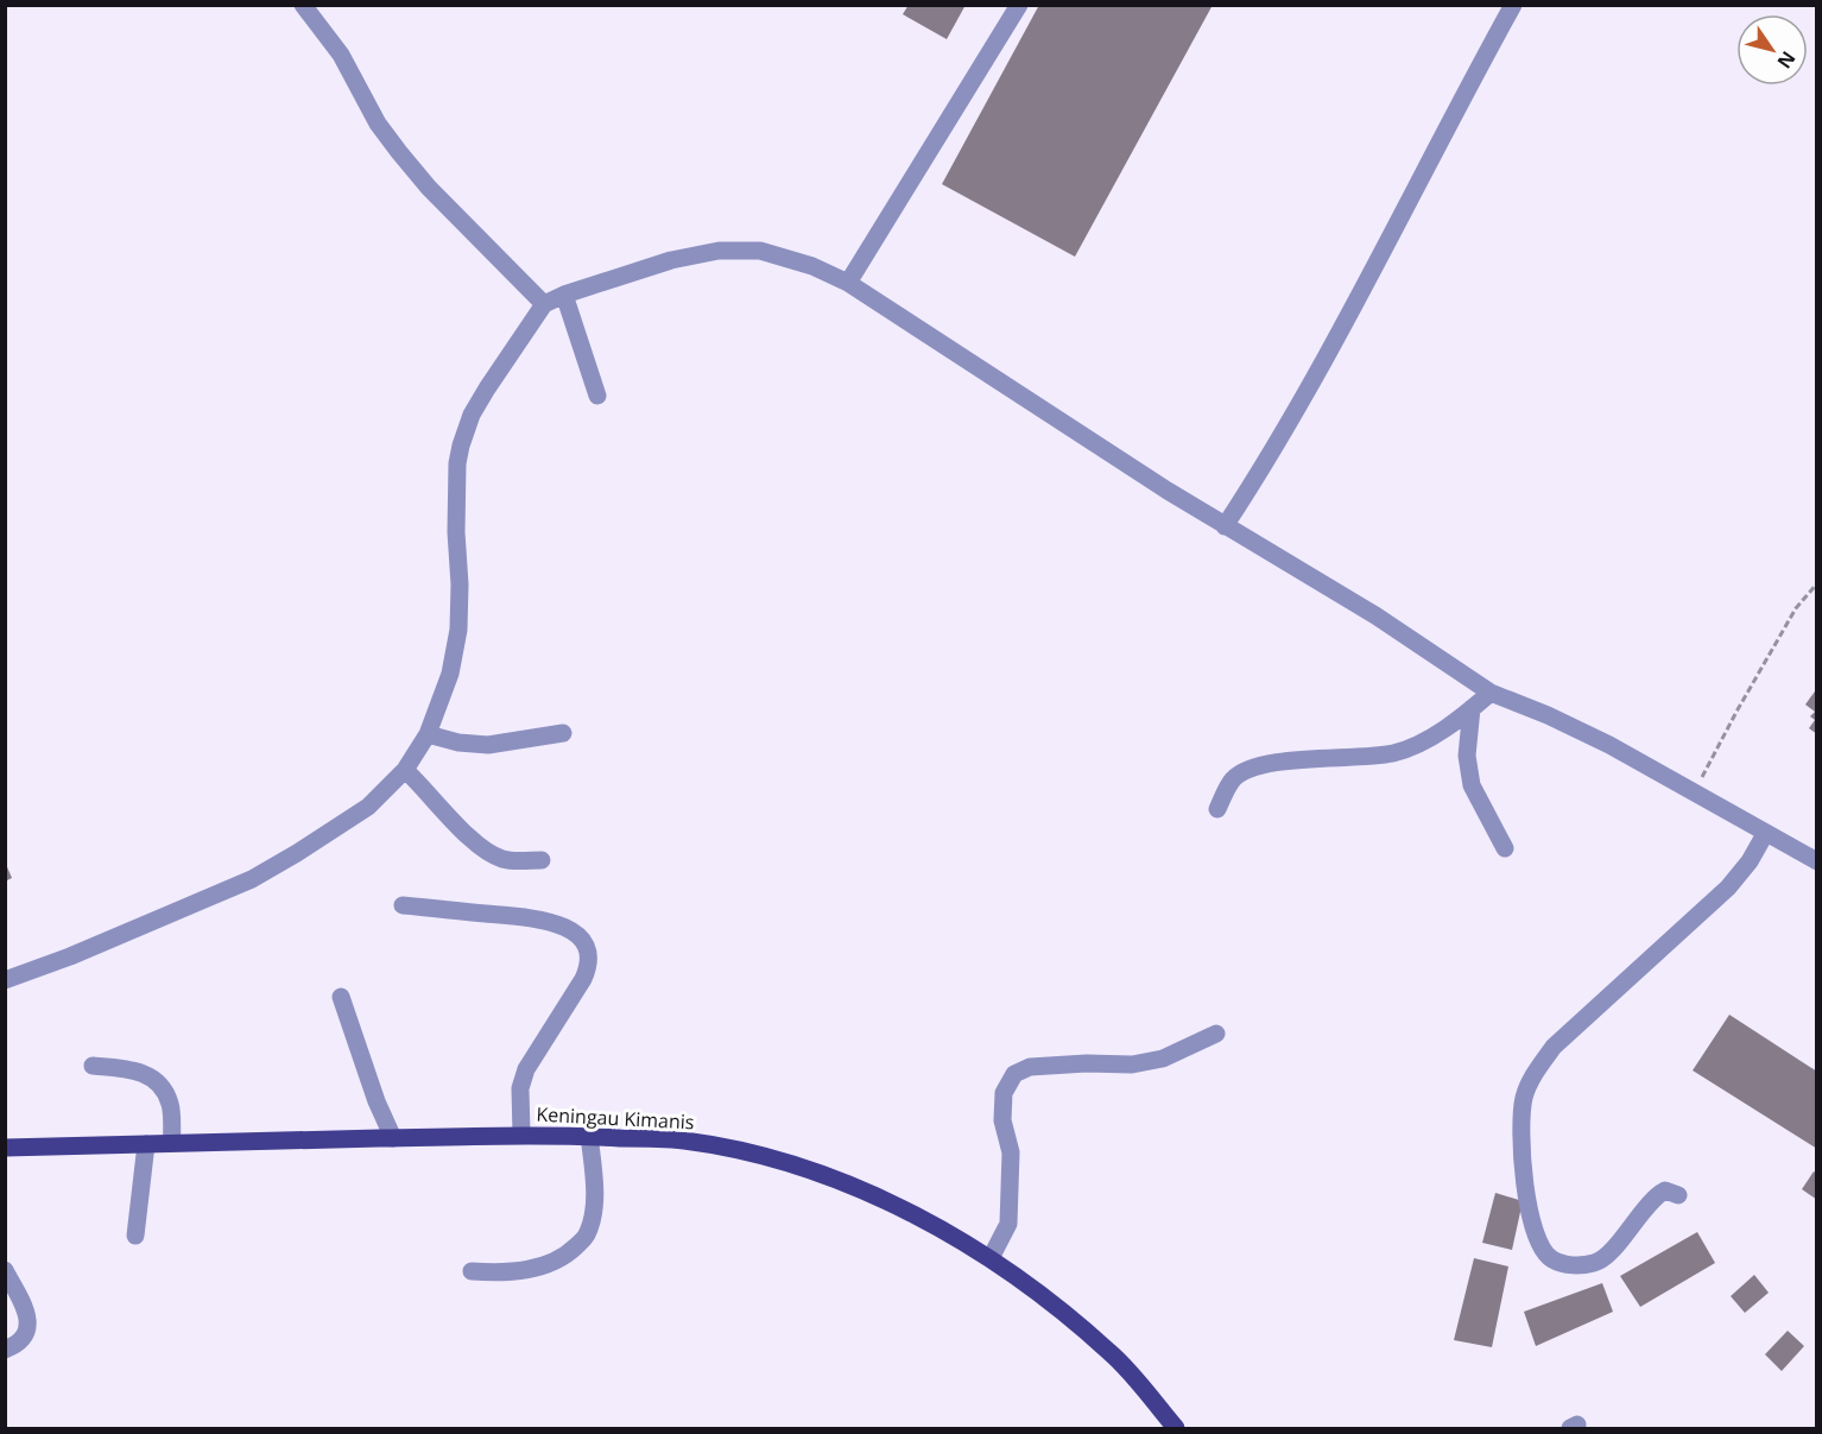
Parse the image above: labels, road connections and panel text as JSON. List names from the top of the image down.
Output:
{
  "streets": {
    "main road": ["Keningau Kimanis"]
  },
  "north": "bottom right"
}
